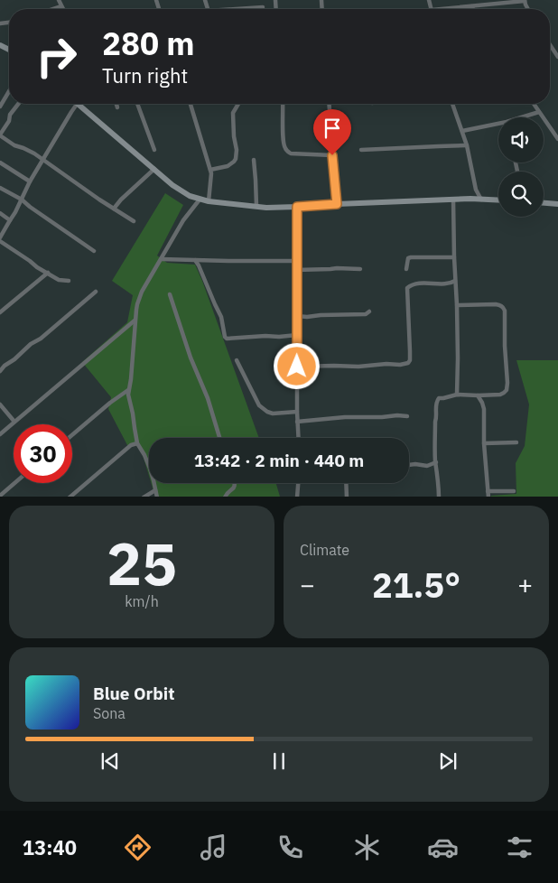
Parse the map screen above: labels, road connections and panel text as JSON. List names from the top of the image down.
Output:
{
  "page": {
    "turn": ["280 m", "Turn right"],
    "limit": "30",
    "trip": "13:42 · 2 min · 440 m",
    "tile": [
      ["25", "km/h"],
      "Climate"
    ],
    "heat": ["−", "21.5°", "+"],
    "song": ["Blue Orbit", "Sona"],
    "tabs": "13:40"
  }
}
